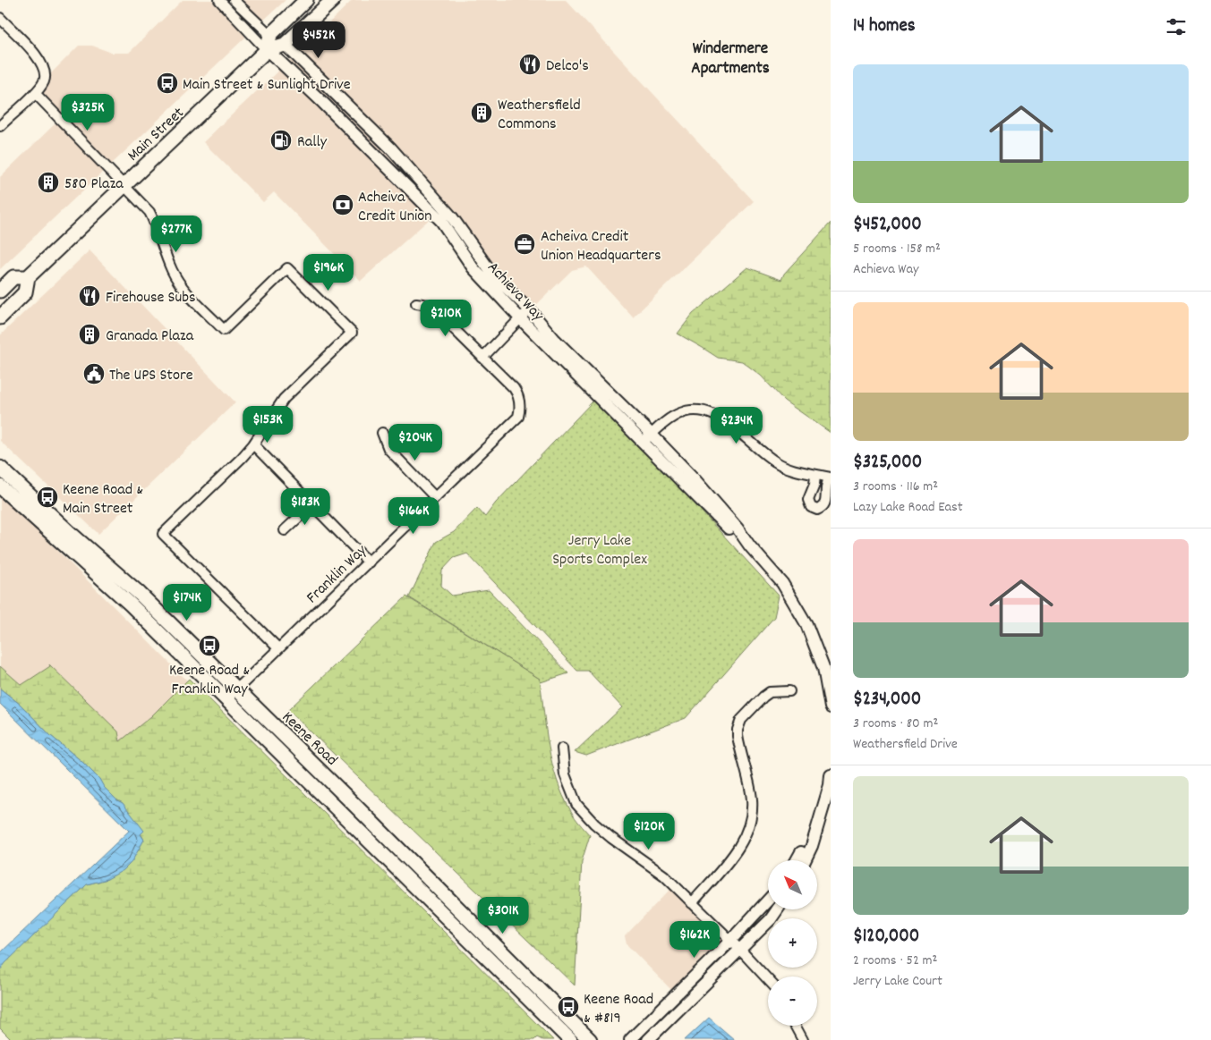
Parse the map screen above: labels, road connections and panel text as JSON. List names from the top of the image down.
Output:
{
  "streets": {
    "main road": ["Main Street", "Keene Road"],
    "street": ["Achieva Way", "Franklin Way"]
  },
  "crossings": [
    ["Main Street", "Achieva Way"],
    ["Franklin Way", "Keene Road"]
  ],
  "districts": ["Windermere Apartments"],
  "parks": ["Jerry Lake Sports Complex"],
  "places": {
    "restaurant": ["Delco's", "Firehouse Subs"],
    "bus stop": [
      "Main Street & Sunlight Drive",
      "Keene Road & Main Street",
      "Keene Road & Franklin Way",
      "Keene Road & #819"
    ],
    "building": ["Weathersfield Commons", "580 Plaza", "Granada Plaza"],
    "fuel station": ["Rally"],
    "bank": ["Acheiva Credit Union"],
    "office": ["Acheiva Credit Union Headquarters"],
    "public building": ["The UPS Store"]
  },
  "north": "top left",
  "page": {
    "heading": "14 homes",
    "price": [
      "$452K",
      "$325K",
      "$277K",
      "$196K",
      "$210K",
      "$153K",
      "$234K",
      "$204K",
      "$183K",
      "$166K",
      "$174K",
      "$120K",
      "$301K",
      "$162K"
    ],
    "list": [
      {
        "name": "$452,000",
        "note": "5 rooms · 158 m² · Achieva Way"
      },
      {
        "name": "$325,000",
        "note": "3 rooms · 116 m² · Lazy Lake Road East"
      },
      {
        "name": "$234,000",
        "note": "3 rooms · 80 m² · Weathersfield Drive"
      },
      {
        "name": "$120,000",
        "note": "2 rooms · 52 m² · Jerry Lake Court"
      }
    ],
    "map_buttons": ["+", "−"]
  }
}
